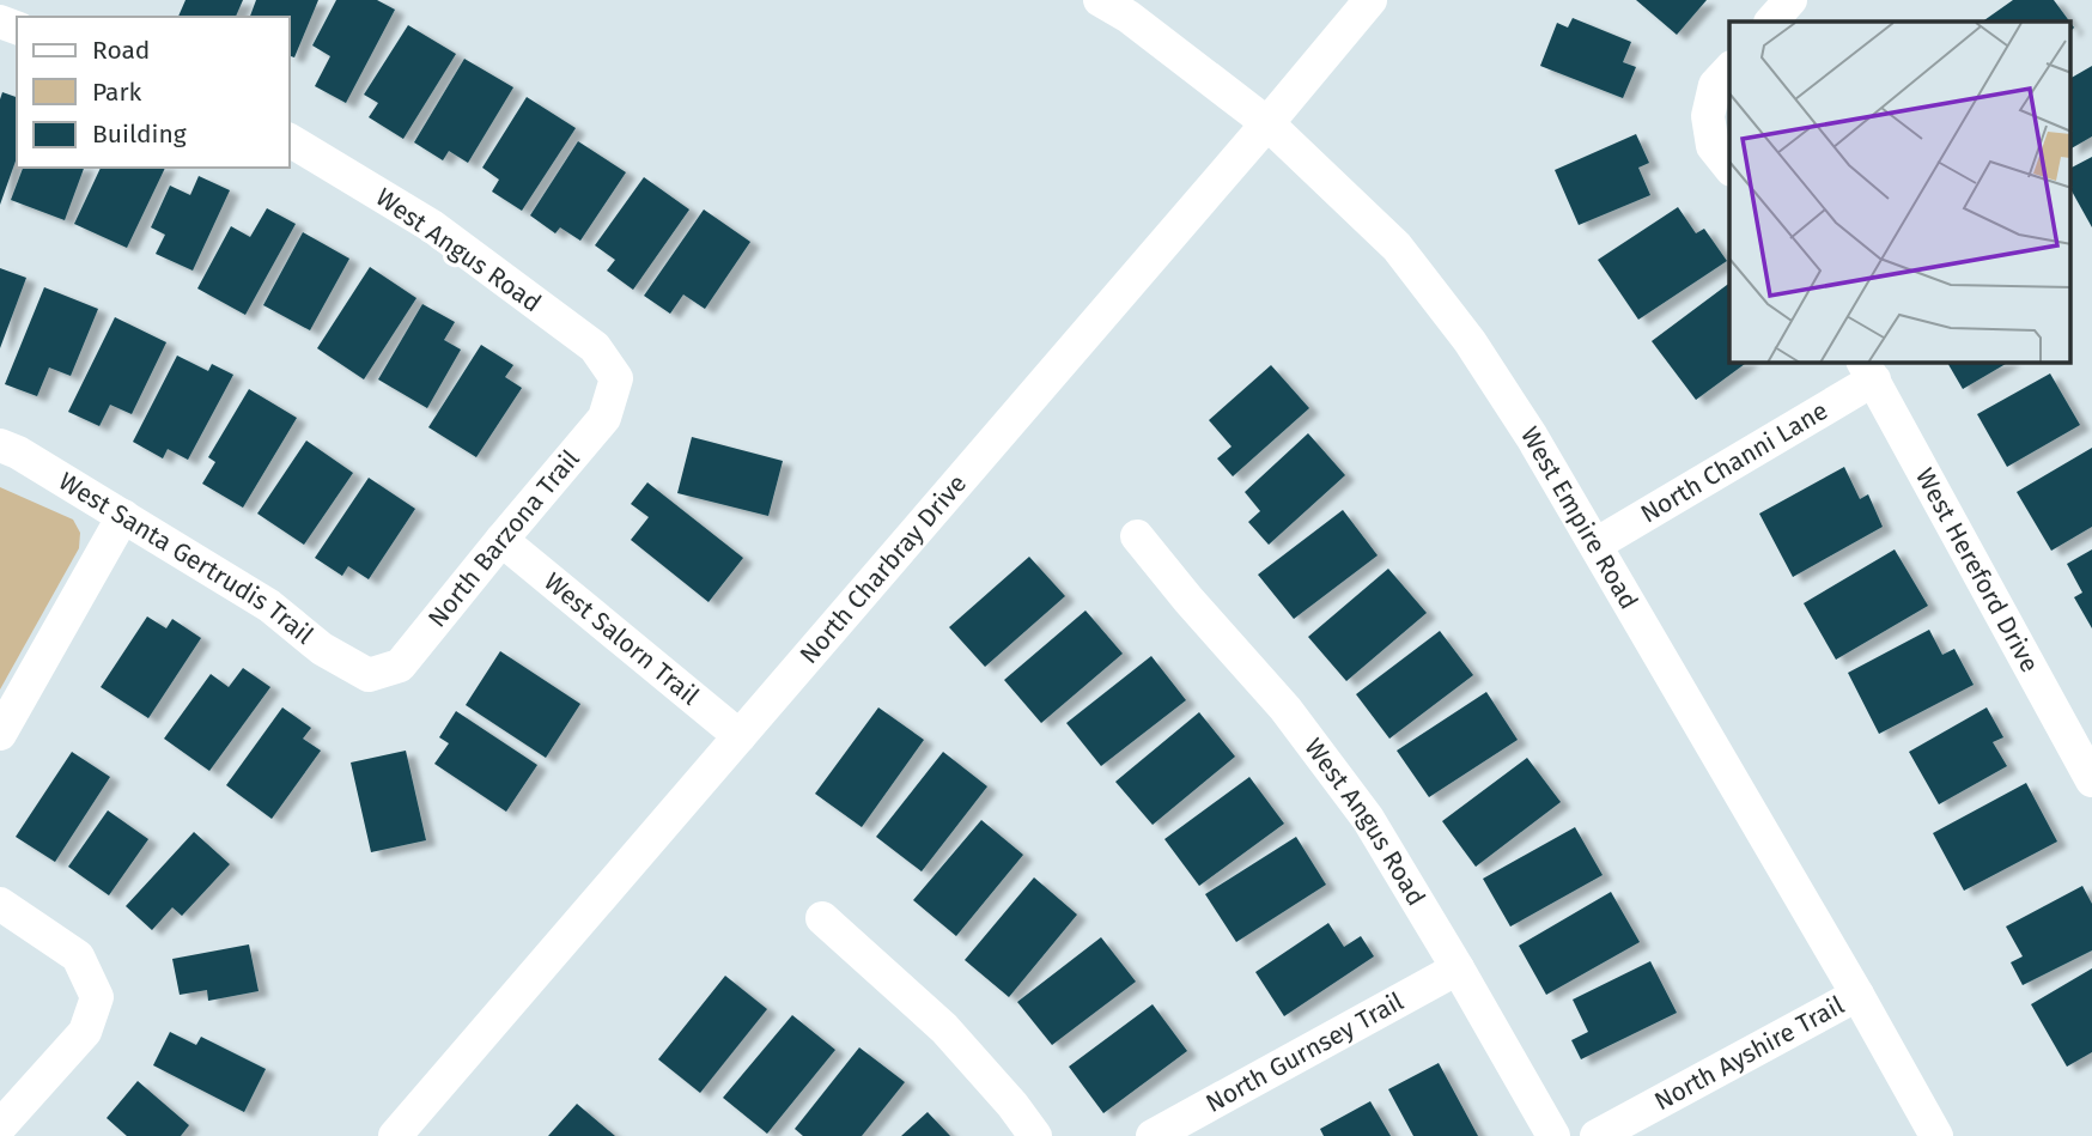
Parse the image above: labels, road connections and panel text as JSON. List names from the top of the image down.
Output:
{
  "streets": {
    "street": [
      "West Angus Road",
      "North Channi Lane",
      "West Empire Road",
      "North Barzona Trail",
      "West Santa Gertrudis Trail",
      "North Charbray Drive",
      "West Hereford Drive",
      "West Salorn Trail",
      "North Gurnsey Trail",
      "North Ayshire Trail"
    ]
  },
  "crossings": [
    ["West Angus Road", "North Barzona Trail"],
    ["West Angus Road", "North Gurnsey Trail"],
    ["North Channi Lane", "West Empire Road"],
    ["North Channi Lane", "West Hereford Drive"],
    ["West Empire Road", "North Charbray Drive"],
    ["West Empire Road", "North Ayshire Trail"],
    ["North Barzona Trail", "West Santa Gertrudis Trail"],
    ["North Barzona Trail", "West Salorn Trail"],
    ["North Charbray Drive", "West Salorn Trail"]
  ],
  "legend": ["Road", "Park", "Building"]
}
